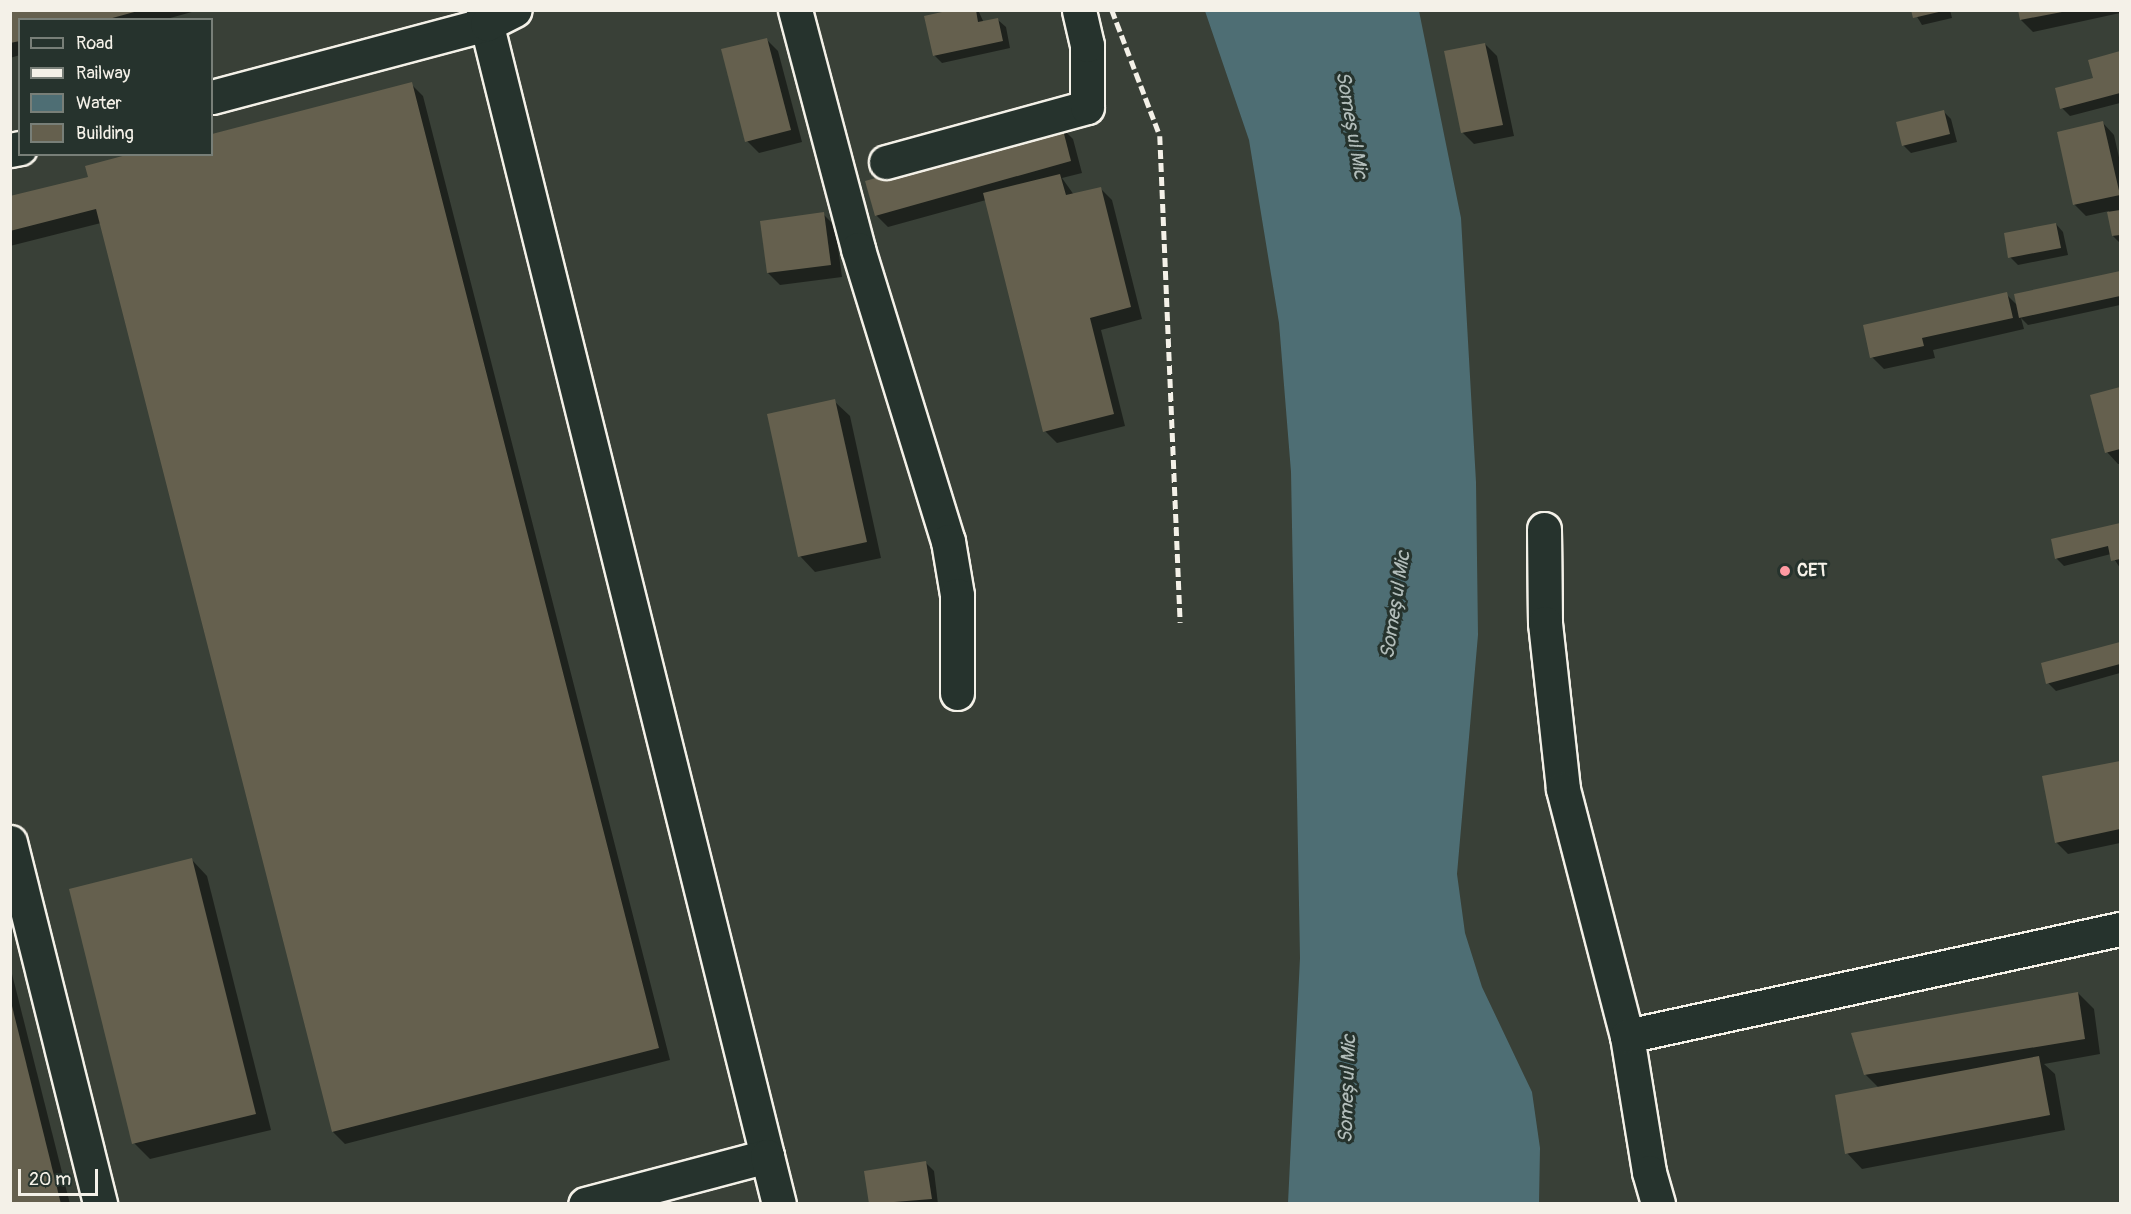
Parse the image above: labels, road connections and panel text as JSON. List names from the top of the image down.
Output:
{
  "water": ["Someșul Mic"],
  "places": ["CET"],
  "legend": [
    "Road",
    "Railway",
    "Water",
    "Building"
  ],
  "scale_bar": "20 m"
}
